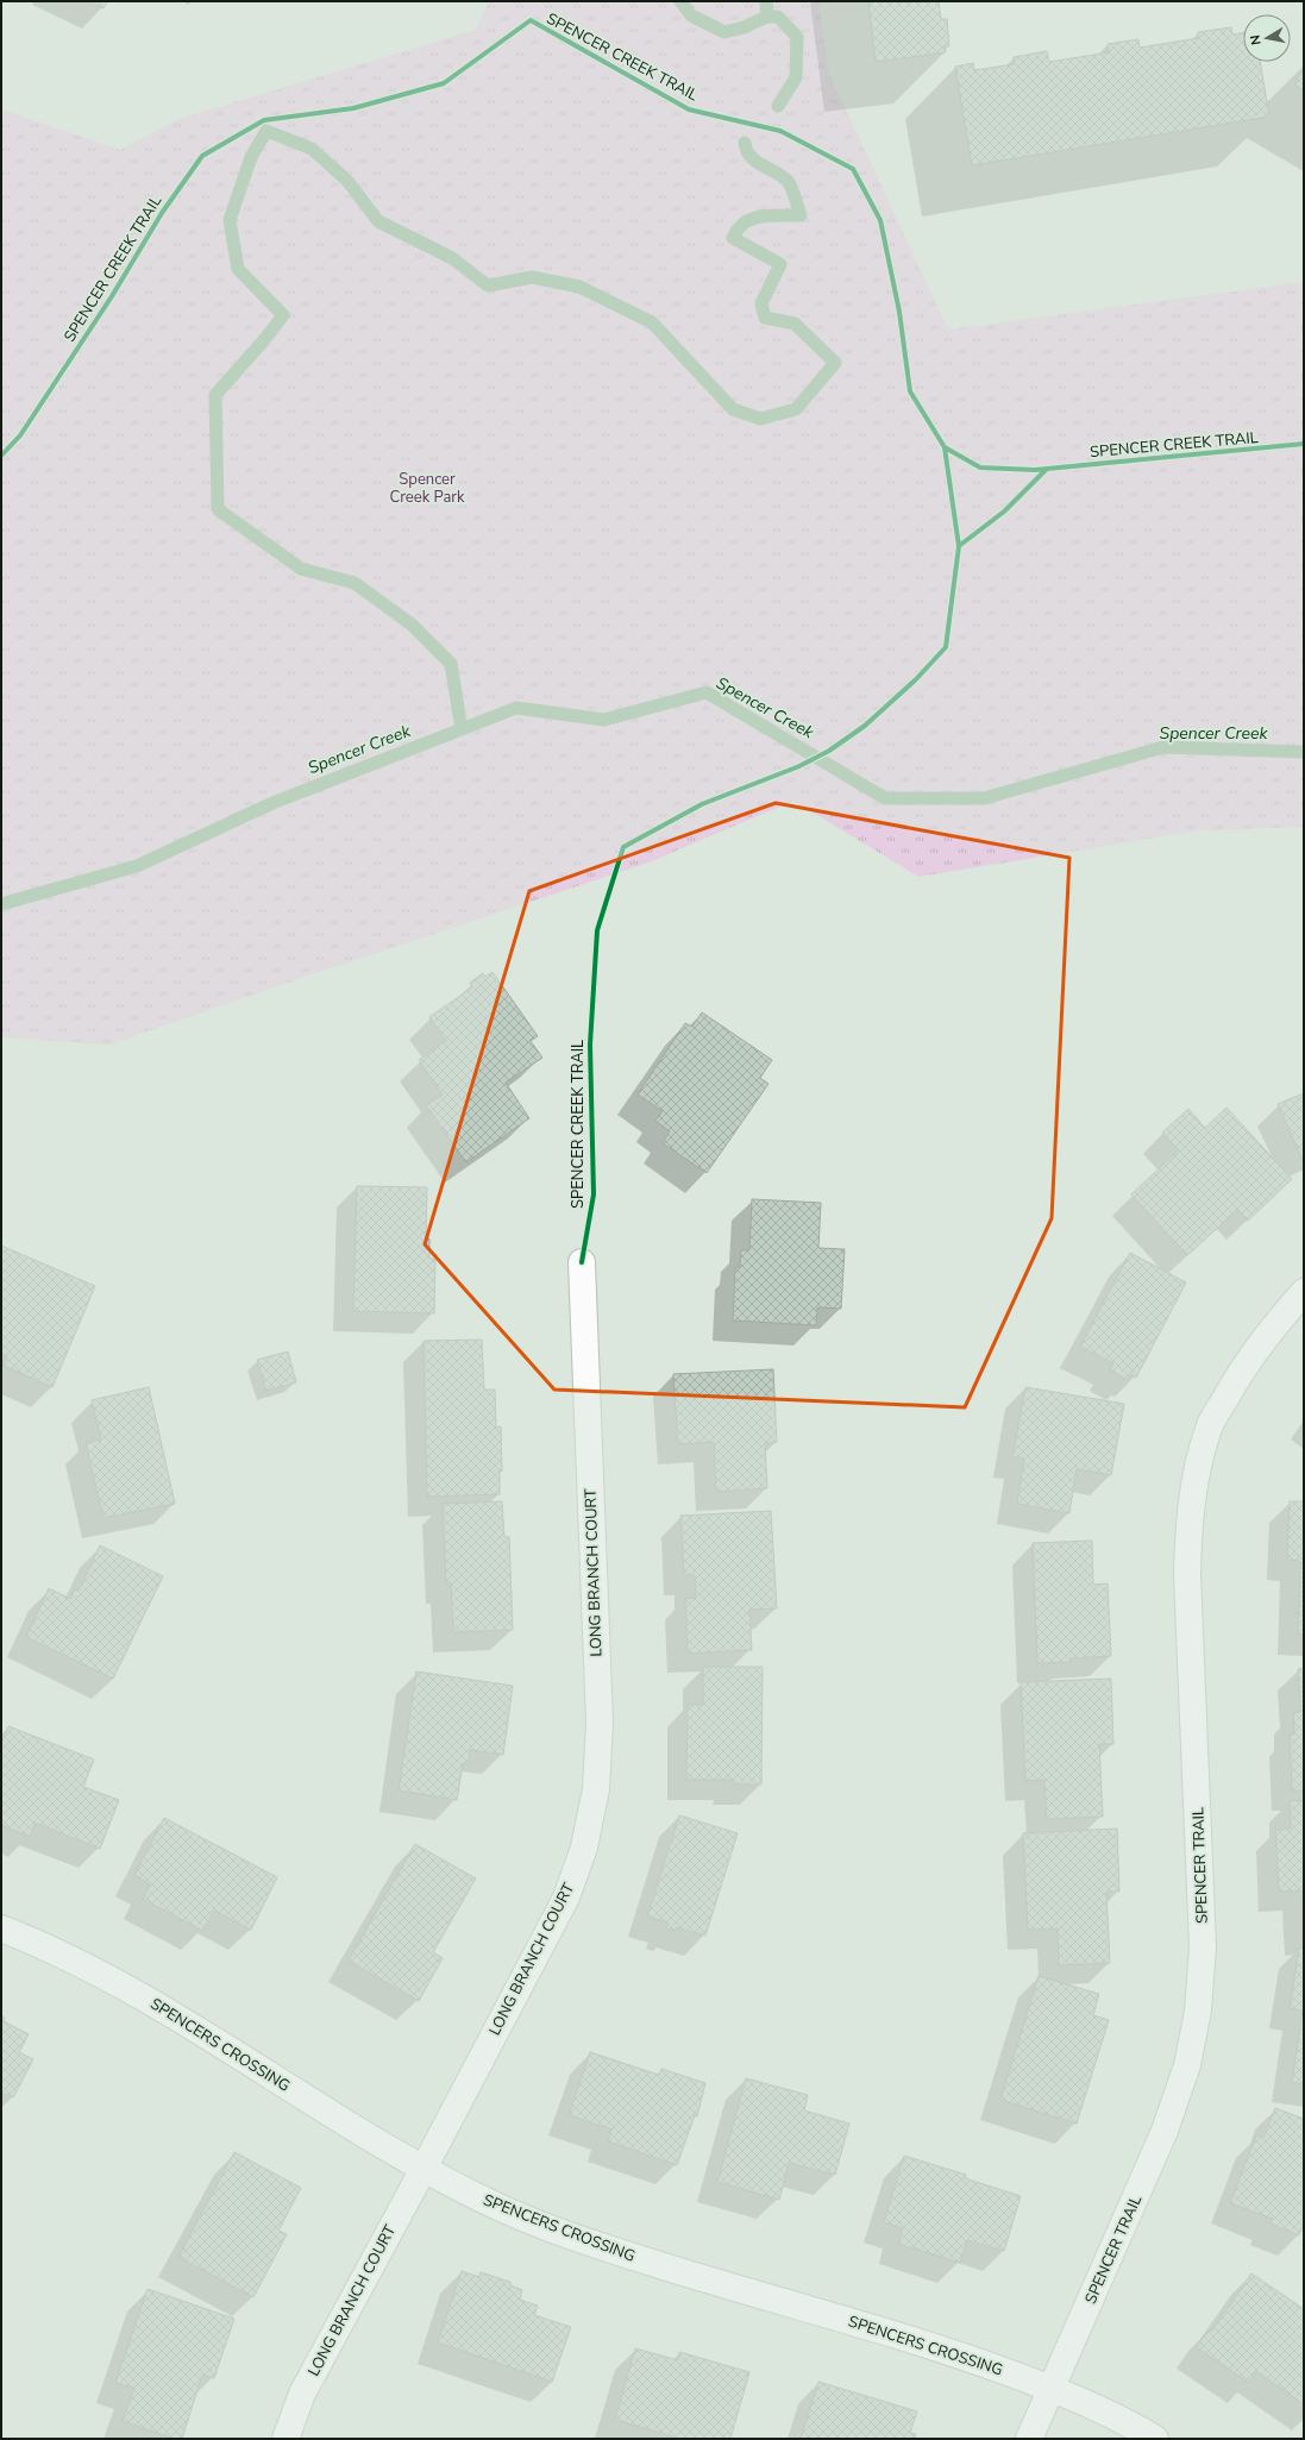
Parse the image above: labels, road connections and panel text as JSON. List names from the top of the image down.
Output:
{
  "streets": {
    "street": ["LONG BRANCH COURT", "SPENCER TRAIL", "SPENCERS CROSSING"],
    "cycle path": ["SPENCER CREEK TRAIL"]
  },
  "crossings": [
    ["LONG BRANCH COURT", "SPENCERS CROSSING"],
    ["SPENCER TRAIL", "SPENCERS CROSSING"]
  ],
  "water": ["Spencer Creek"],
  "parks": ["Spencer Creek Park"],
  "north": "left"
}
